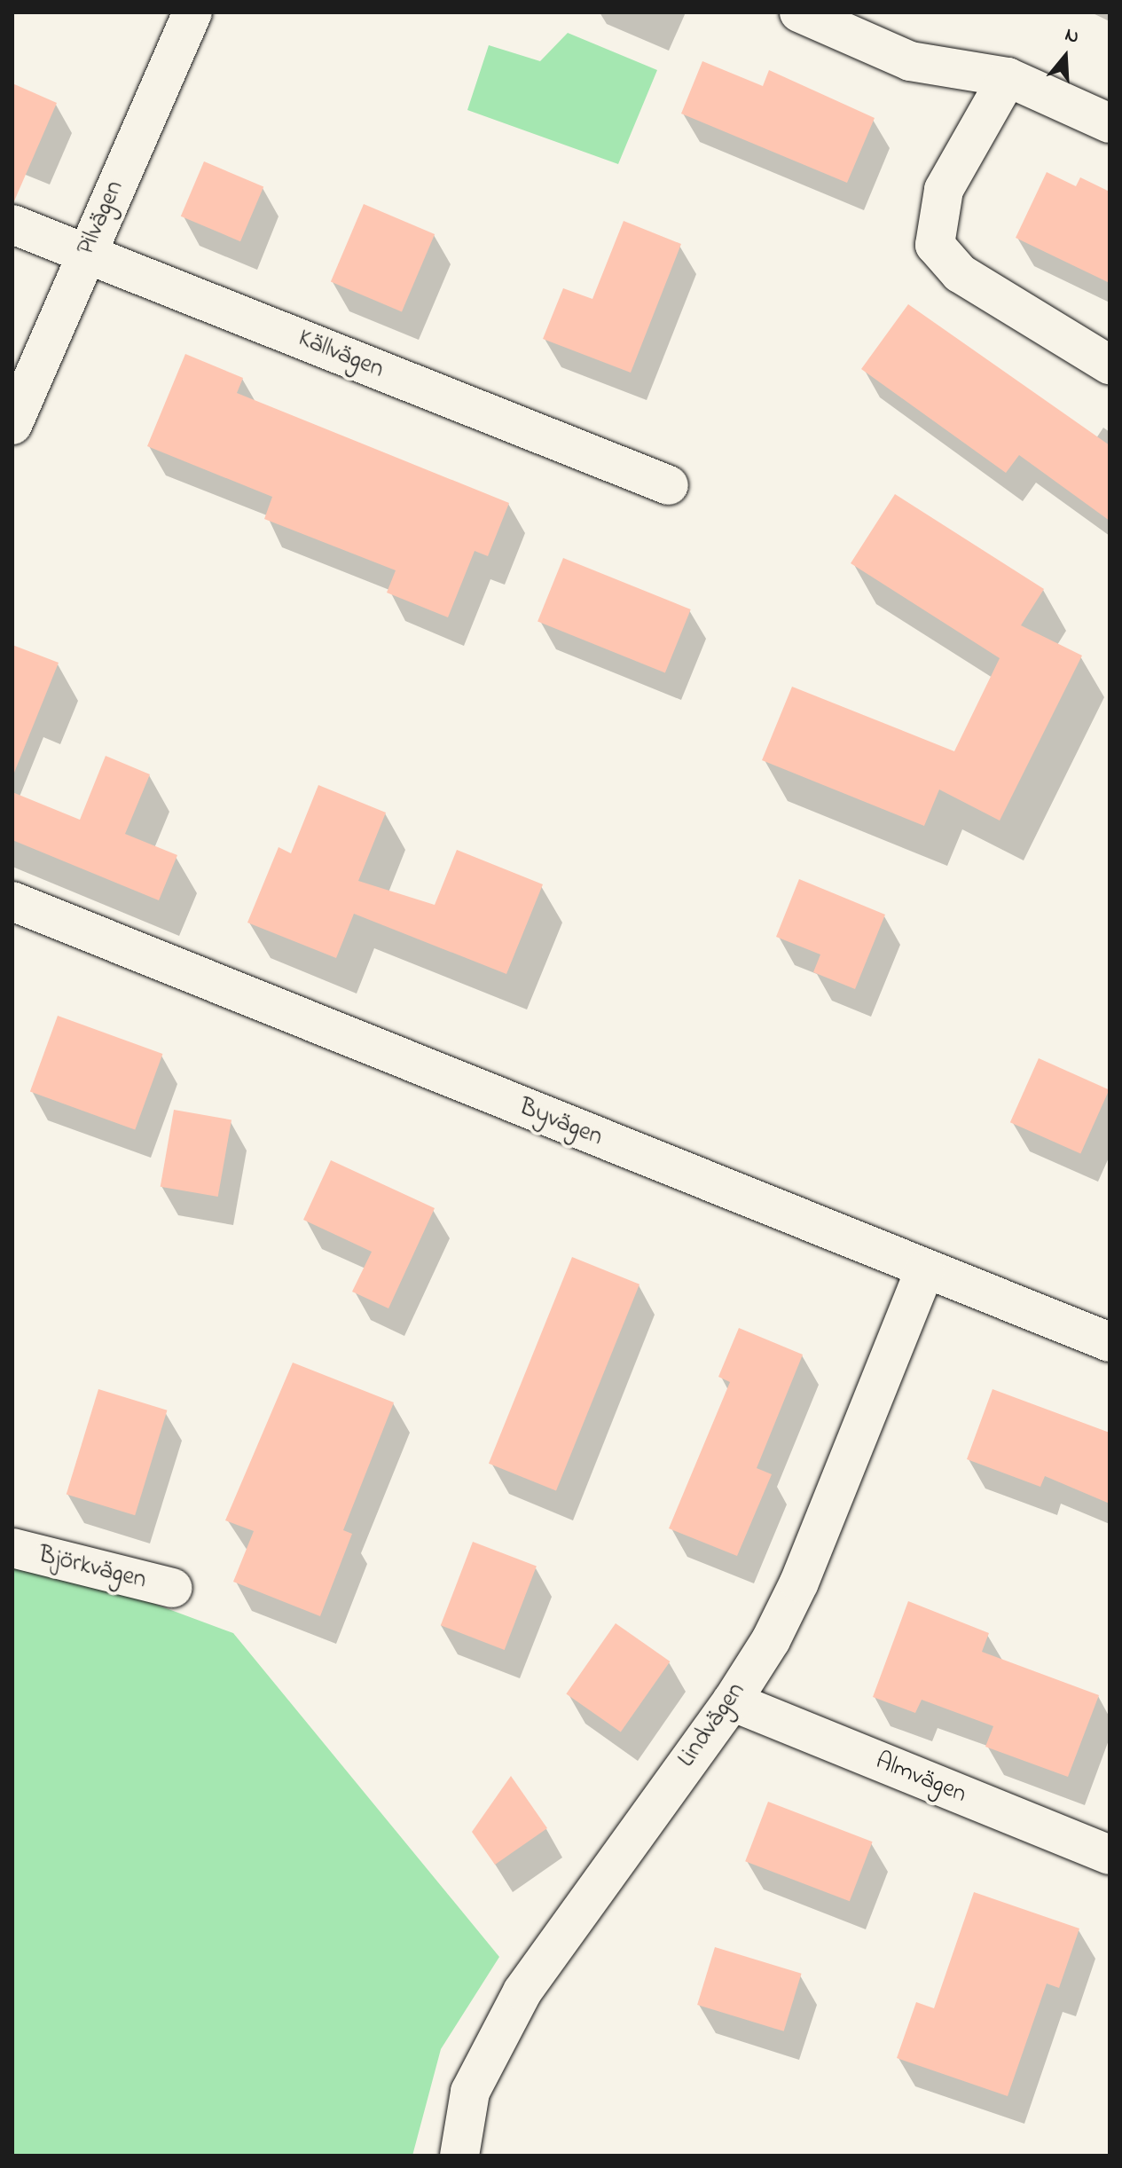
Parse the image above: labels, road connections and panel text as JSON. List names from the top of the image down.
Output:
{
  "streets": {
    "street": [
      "Pilvägen",
      "Källvägen",
      "Byvägen",
      "Björkvägen",
      "Lindvägen",
      "Almvägen"
    ]
  },
  "crossings": [
    ["Pilvägen", "Källvägen"],
    ["Byvägen", "Lindvägen"],
    ["Lindvägen", "Almvägen"]
  ],
  "north": "top"
}
